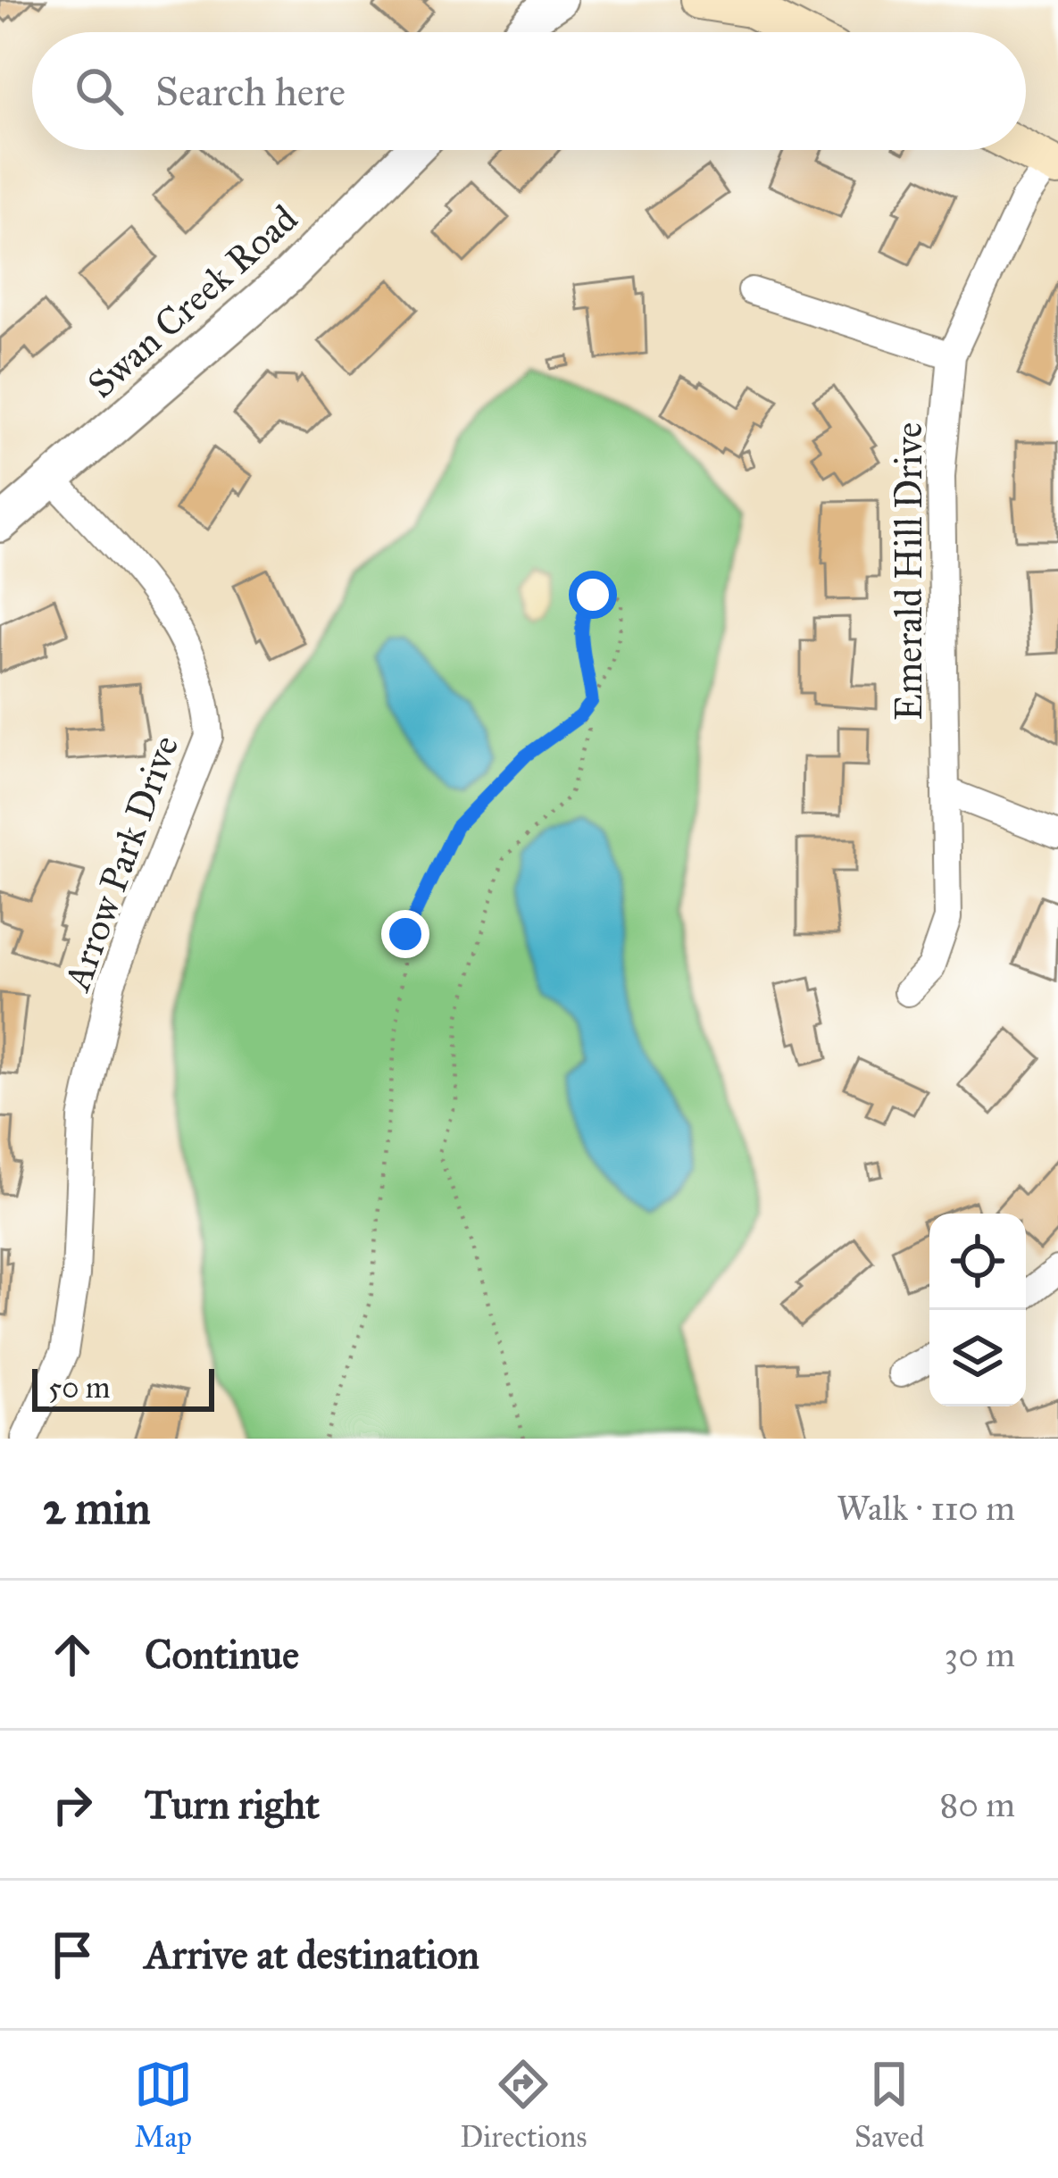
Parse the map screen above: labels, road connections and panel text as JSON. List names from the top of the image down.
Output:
{
  "streets": {
    "street": ["Swan Creek Road", "Emerald Hill Drive", "Arrow Park Drive"]
  },
  "crossings": [
    ["Swan Creek Road", "Arrow Park Drive"]
  ],
  "scale_bar": "50 m",
  "page": {
    "search": "Search here",
    "scale": "50 m",
    "heading": ["2 min", "Walk · 110 m"],
    "list": [
      ["Continue", "30 m"],
      ["Turn right", "80 m"],
      "Arrive at destination"
    ],
    "nav": ["Map", "Directions", "Saved"]
  }
}
